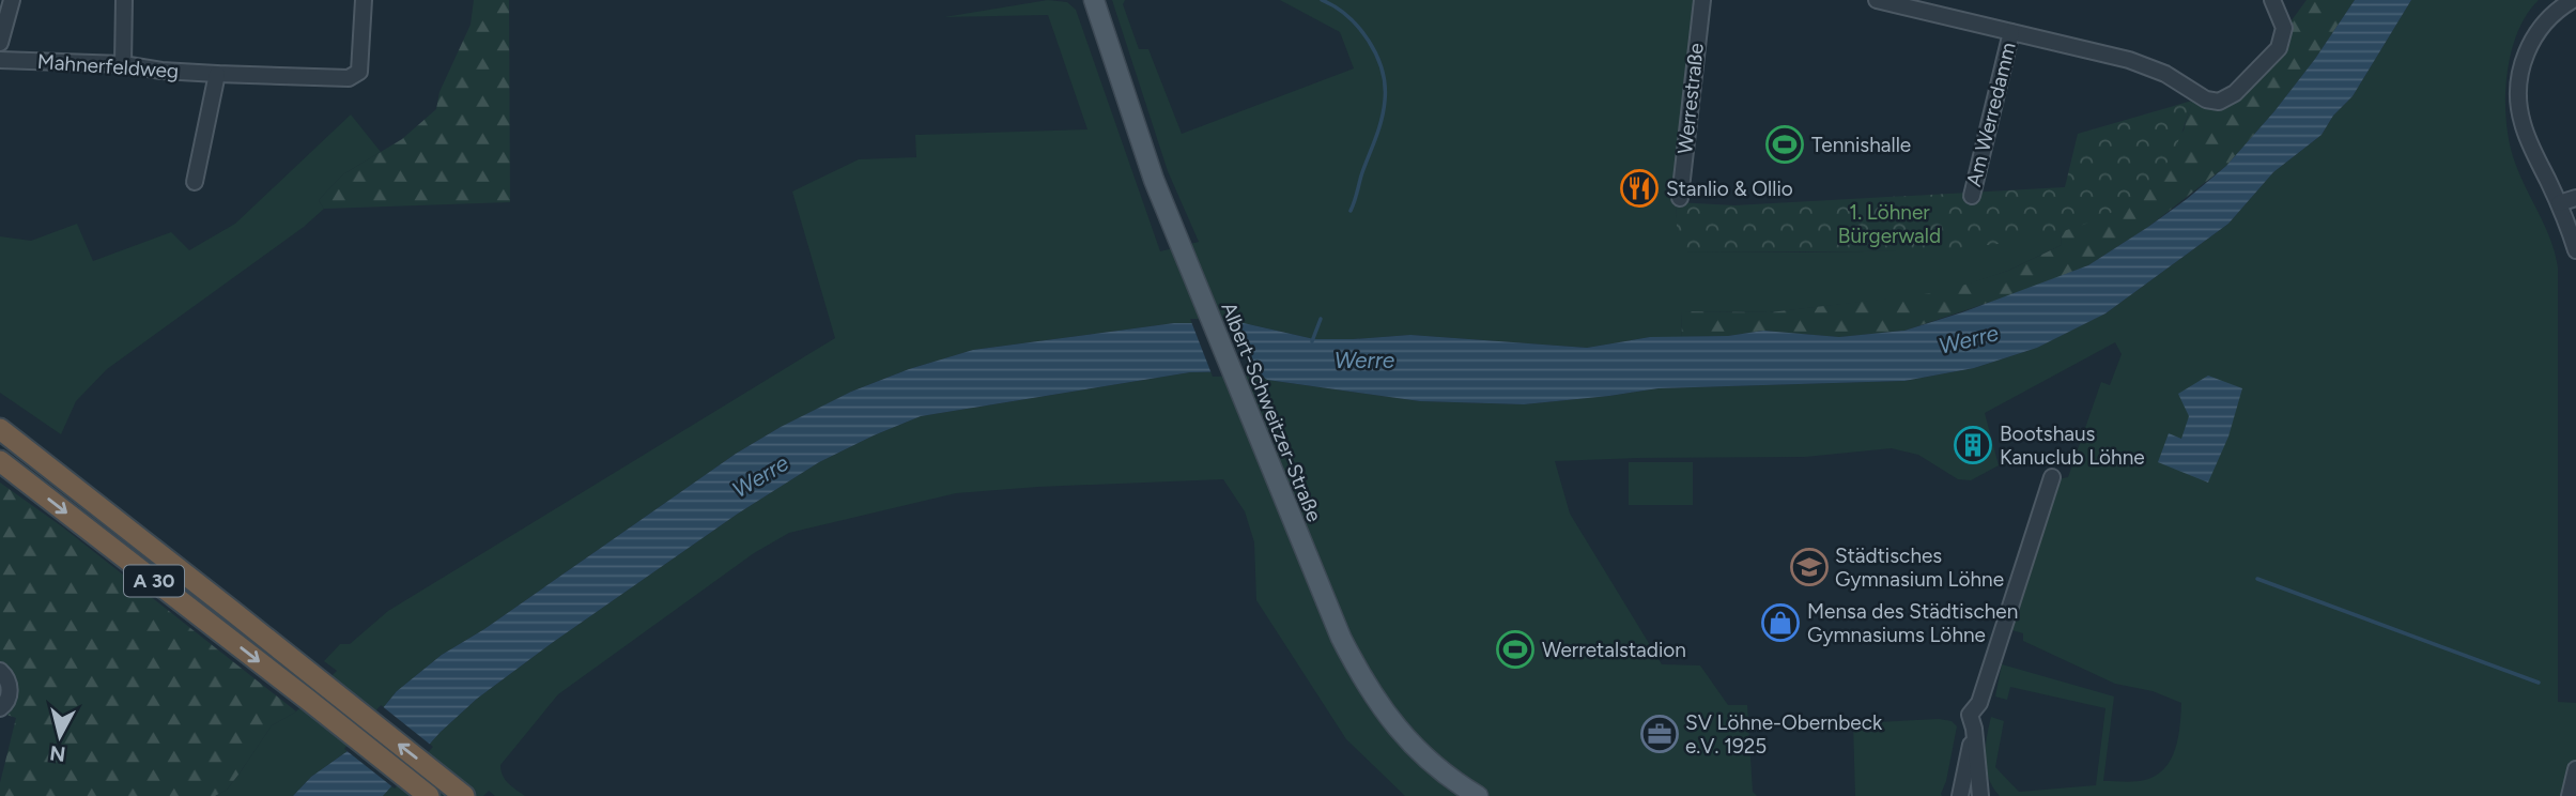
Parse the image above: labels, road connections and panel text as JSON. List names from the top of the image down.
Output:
{
  "streets": {
    "highway": ["A 30"],
    "main road": ["Albert-Schweitzer-Straße"],
    "street": ["Mahnerfeldweg", "Werrestraße", "Am Werredamm"]
  },
  "water": ["Werre"],
  "parks": ["1. Löhner Bürgerwald"],
  "places": {
    "sports": ["Tennishalle", "Werretalstadion"],
    "restaurant": ["Stanlio & Ollio"],
    "building": ["Bootshaus Kanuclub Löhne"],
    "school or university": ["Städtisches Gymnasium Löhne"],
    "shop": ["Mensa des Städtischen Gymnasiums Löhne"],
    "office": ["SV Löhne-Obernbeck e.V. 1925"]
  },
  "north": "bottom"
}
